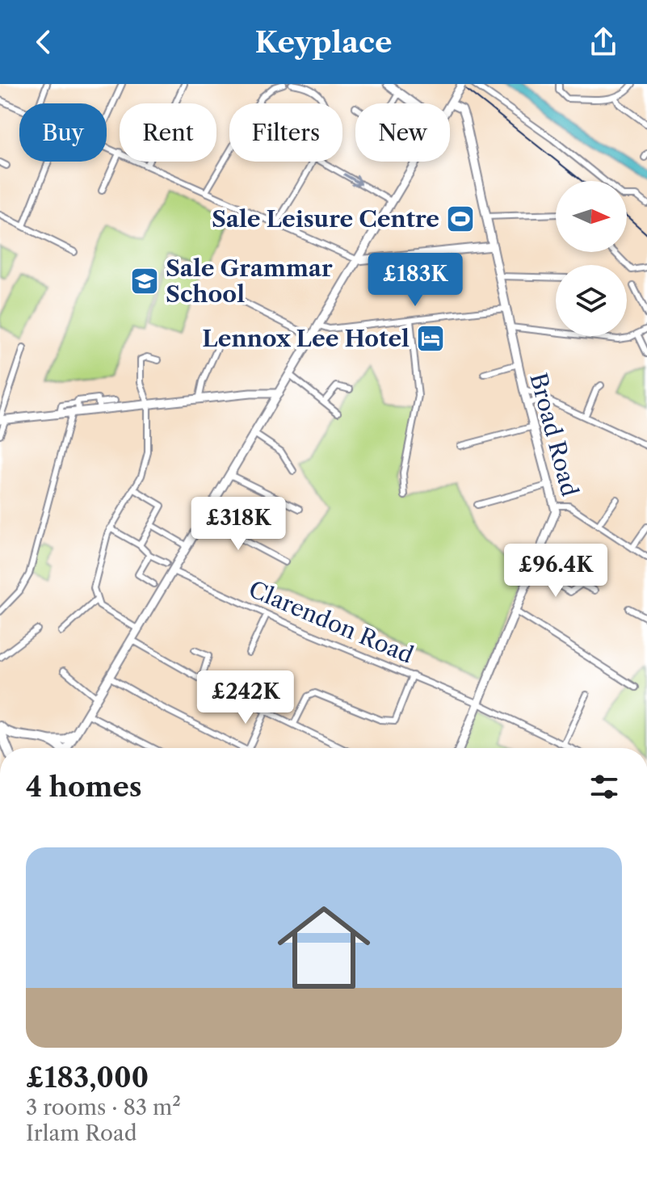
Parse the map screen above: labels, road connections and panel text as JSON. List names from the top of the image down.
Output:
{
  "streets": {
    "street": ["Broad Road", "Clarendon Road"]
  },
  "crossings": [
    ["Broad Road", "Clarendon Road"]
  ],
  "places": {
    "sports": ["Sale Leisure Centre"],
    "school or university": ["Sale Grammar School"],
    "hotel": ["Lennox Lee Hotel"]
  },
  "north": "right",
  "page": {
    "header": "Keyplace",
    "chip": [
      "Buy",
      "Rent",
      "Filters",
      "New"
    ],
    "price": [
      "£183K",
      "£318K",
      "£96.4K",
      "£242K"
    ],
    "heading": "4 homes",
    "list": [
      {
        "name": "£183,000",
        "note": "3 rooms · 83 m² · Irlam Road"
      }
    ]
  }
}
